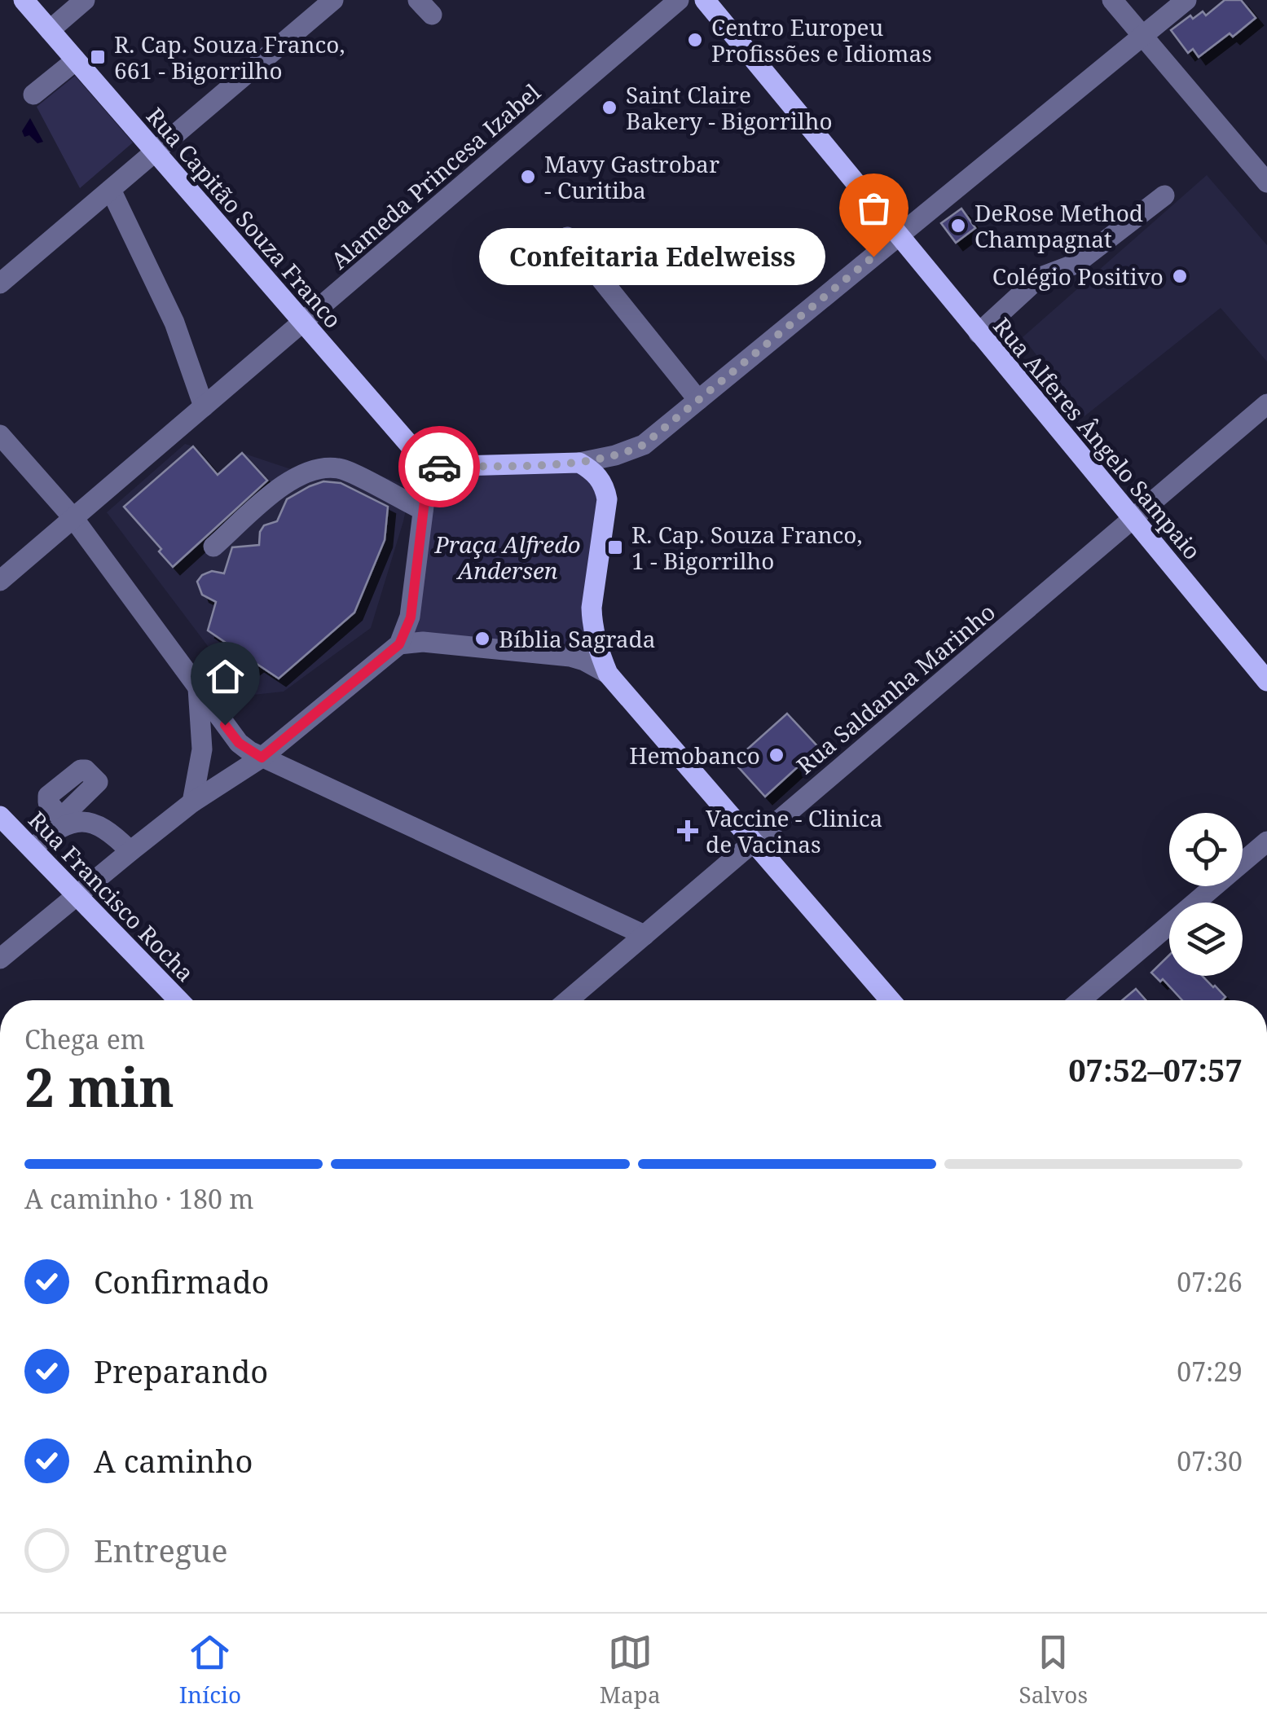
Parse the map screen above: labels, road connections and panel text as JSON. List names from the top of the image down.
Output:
{
  "streets": {
    "main road": ["Rua Capitão Souza Franco", "Rua Alferes Ângelo Sampaio", "Rua Francisco Rocha"],
    "street": ["Alameda Princesa Izabel", "Rua Saldanha Marinho"]
  },
  "crossings": [
    ["Alameda Princesa Izabel", "Rua Capitão Souza Franco"],
    ["Rua Alferes Ângelo Sampaio", "Rua Saldanha Marinho"]
  ],
  "parks": ["Praça Alfredo Andersen"],
  "places": {
    "other": [
      "Centro Europeu Profissões e Idiomas",
      "Saint Claire Bakery - Bigorrilho",
      "Mavy Gastrobar - Curitiba",
      "DeRose Method Champagnat",
      "Confeitaria Edelweiss",
      "Colégio Positivo",
      "Bíblia Sagrada",
      "Hemobanco"
    ],
    "transit": ["R. Cap. Souza Franco, 661 - Bigorrilho", "R. Cap. Souza Franco, 1 - Bigorrilho"],
    "health": ["Vaccine - Clinica de Vacinas"]
  },
  "page": {
    "bubble": "Confeitaria Edelweiss",
    "heading": ["2 min", "Chega em", "07:52–07:57"],
    "bar": "A caminho · 180 m",
    "list": [
      ["Confirmado", "07:26"],
      ["Preparando", "07:29"],
      ["A caminho", "07:30"],
      "Entregue"
    ],
    "tabs": ["Início", "Mapa", "Salvos"]
  }
}
